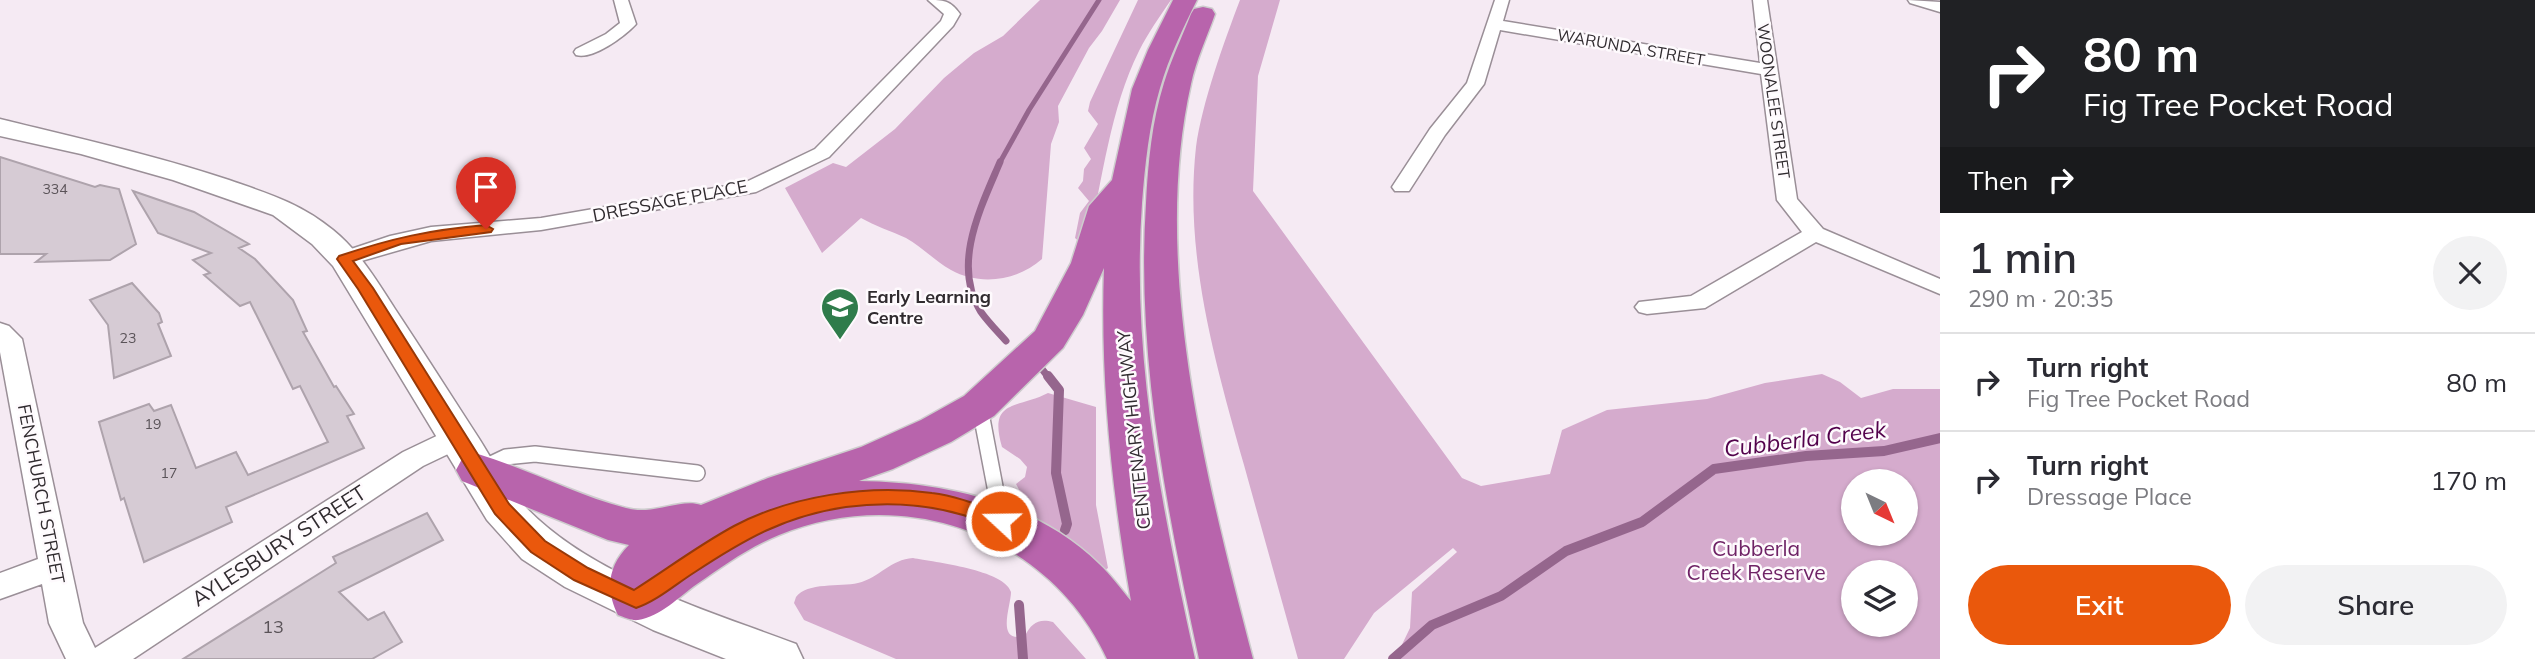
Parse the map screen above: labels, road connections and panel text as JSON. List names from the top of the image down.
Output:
{
  "streets": {
    "highway": ["CENTENARY HIGHWAY"],
    "street": [
      "WARUNDA STREET",
      "WOONALEE STREET",
      "DRESSAGE PLACE",
      "FENCHURCH STREET",
      "AYLESBURY STREET"
    ]
  },
  "crossings": [
    ["WARUNDA STREET", "WOONALEE STREET"]
  ],
  "water": ["Cubberla Creek"],
  "parks": ["Cubberla Creek Reserve"],
  "places": {
    "school or university": ["Early Learning Centre"]
  },
  "house_numbers": [
    "334",
    "23",
    "19",
    "17",
    "13"
  ],
  "north": "bottom right",
  "page": {
    "turn": ["80 m", "Fig Tree Pocket Road"],
    "then": "Then",
    "heading": ["1 min", "290 m · 20:35"],
    "list": [
      {
        "name": "Turn right",
        "note": "Fig Tree Pocket Road",
        "value": "80 m"
      },
      {
        "name": "Turn right",
        "note": "Dressage Place",
        "value": "170 m"
      }
    ],
    "buttons": ["Exit", "Share"]
  }
}
